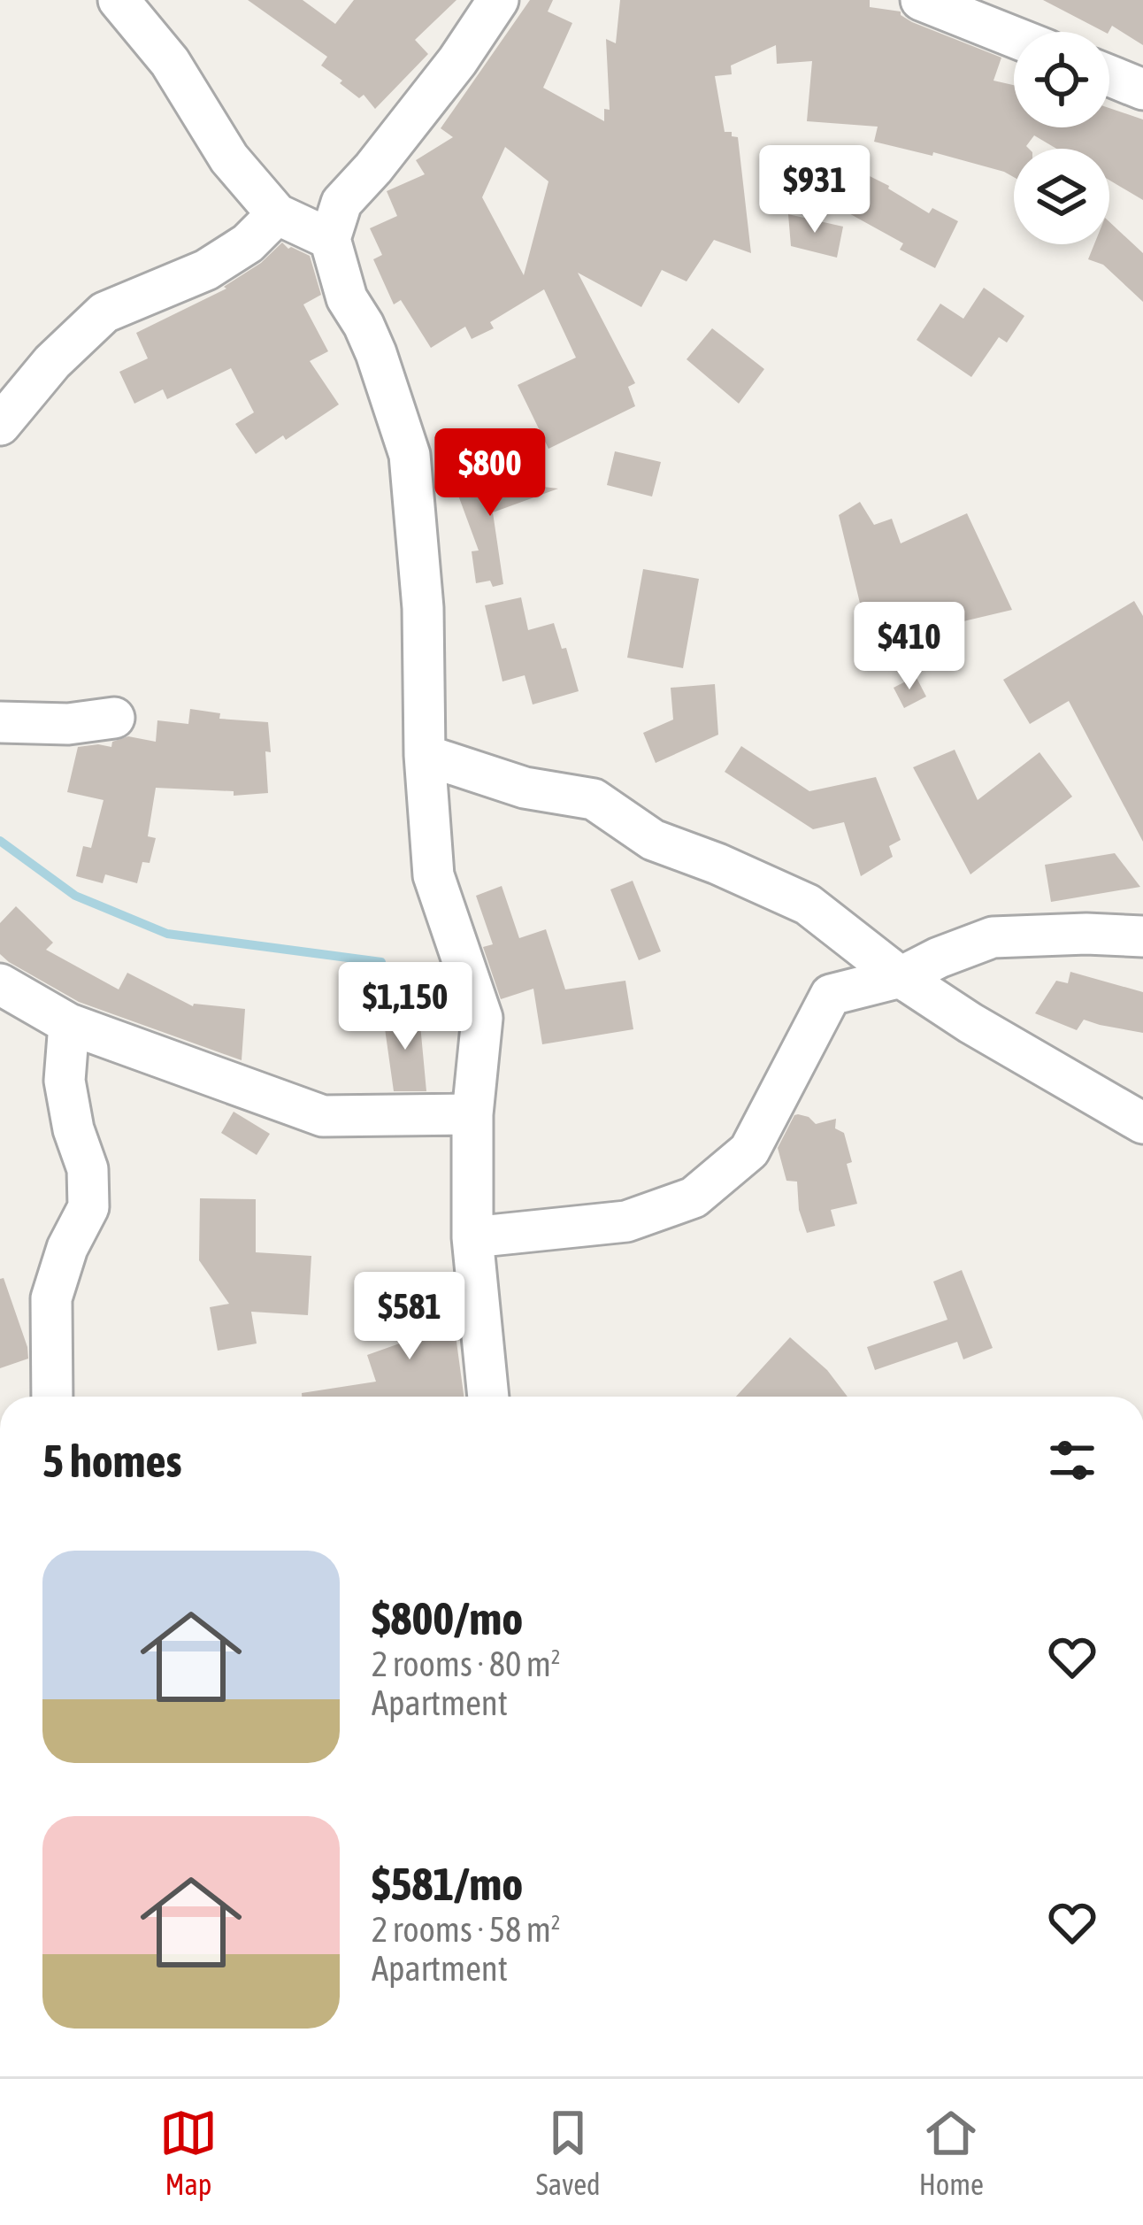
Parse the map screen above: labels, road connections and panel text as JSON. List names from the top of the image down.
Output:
{
  "page": {
    "price": [
      "$931",
      "$800",
      "$410",
      "$1,150",
      "$581"
    ],
    "heading": "5 homes",
    "list": [
      {
        "name": "$800/mo",
        "note": "2 rooms · 80 m² · Apartment"
      },
      {
        "name": "$581/mo",
        "note": "2 rooms · 58 m² · Apartment"
      }
    ],
    "tabs": ["Map", "Saved", "Home"]
  }
}
